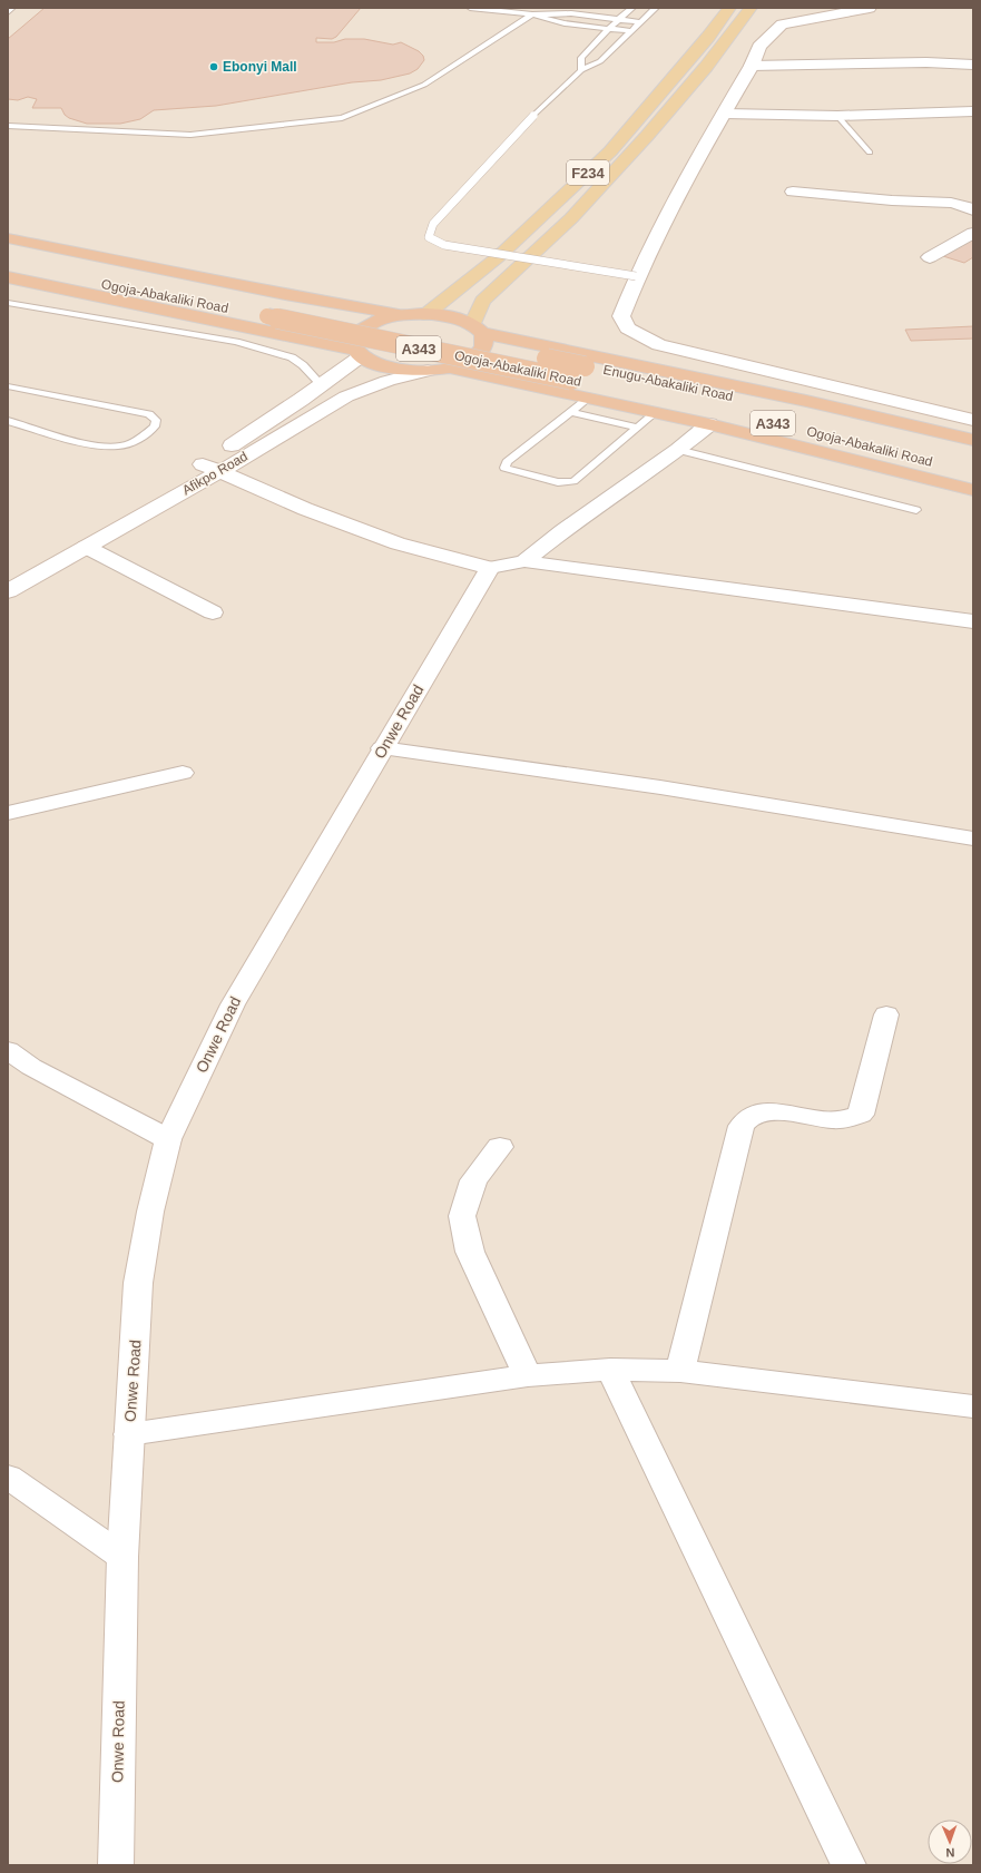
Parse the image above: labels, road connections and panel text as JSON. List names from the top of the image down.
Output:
{
  "streets": {
    "highway": ["Ogoja-Abakaliki Road", "A343", "Enugu-Abakaliki Road"],
    "main road": ["F234", "Afikpo Road", "Onwe Road"]
  },
  "crossings": [
    ["Ogoja-Abakaliki Road", "Enugu-Abakaliki Road"]
  ],
  "places": ["Ebonyi Mall"],
  "north": "bottom"
}
